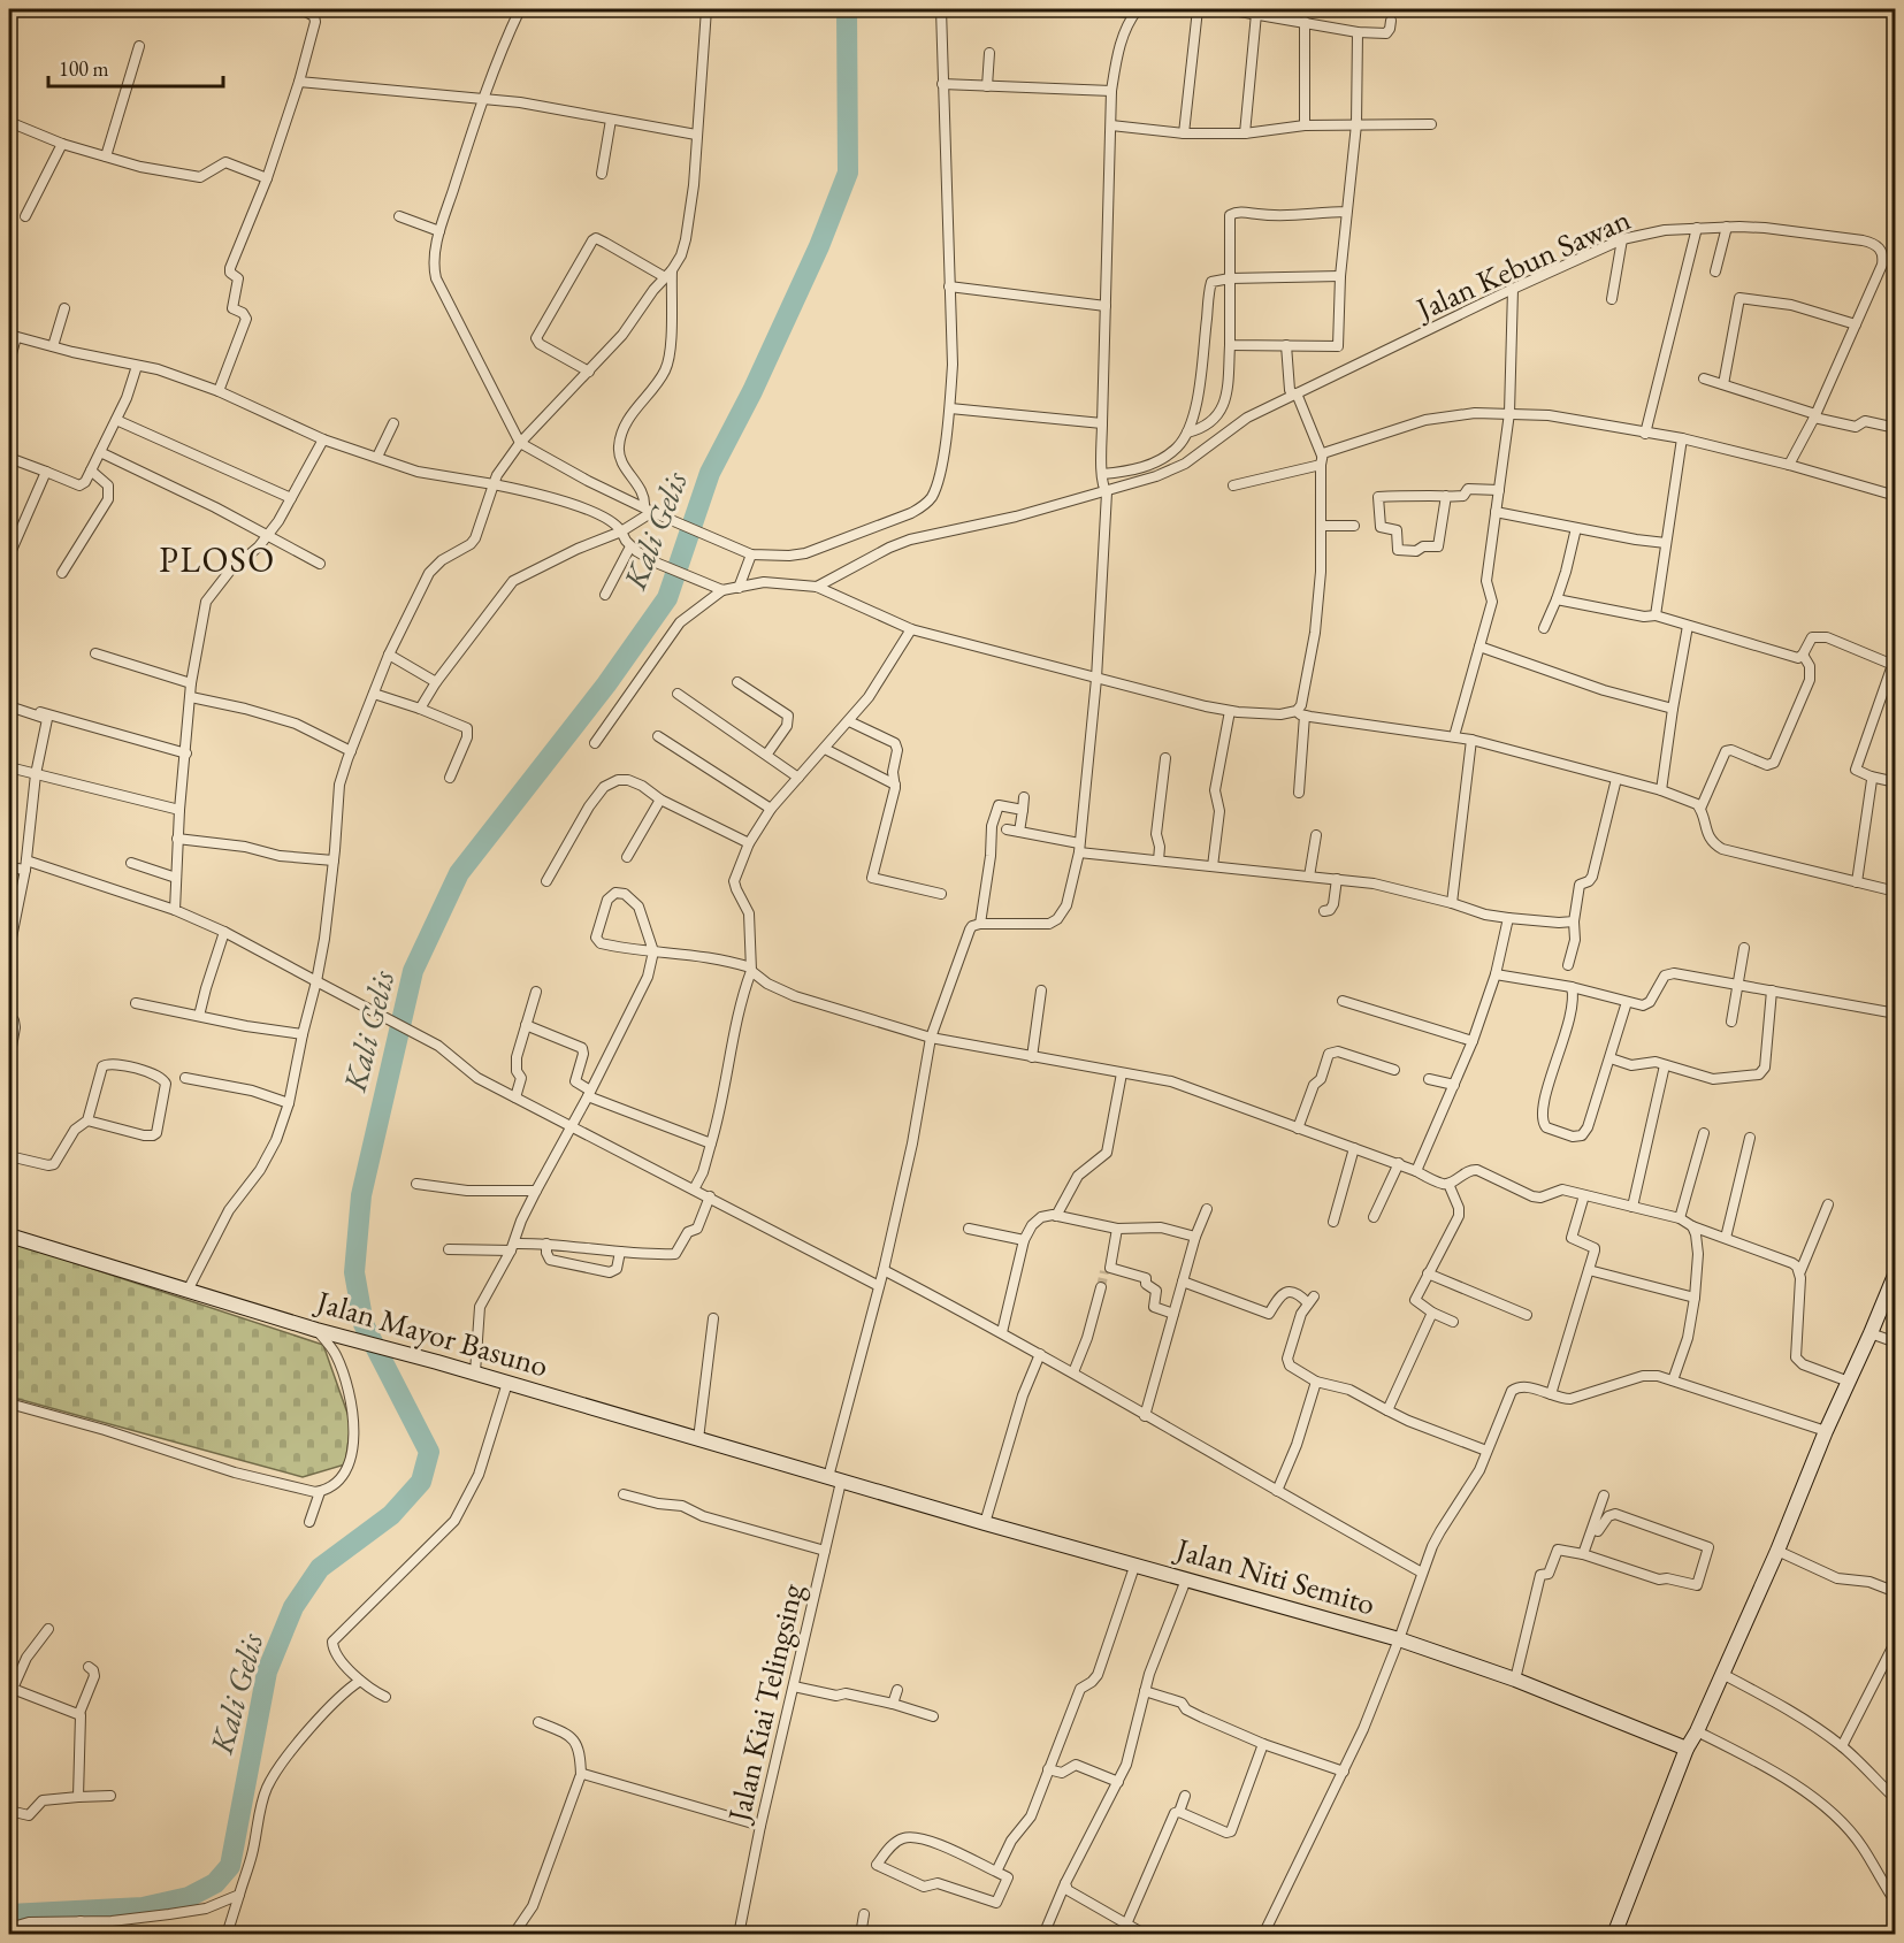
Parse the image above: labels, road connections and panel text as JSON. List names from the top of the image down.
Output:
{
  "streets": {
    "main road": ["Jalan Mayor Basuno", "Jalan Niti Semito"],
    "street": ["Jalan Kebun Sawan", "Jalan Kiai Telingsing"]
  },
  "crossings": [
    ["Jalan Mayor Basuno", "Jalan Niti Semito"],
    ["Jalan Mayor Basuno", "Jalan Kiai Telingsing"],
    ["Jalan Niti Semito", "Jalan Kiai Telingsing"]
  ],
  "districts": ["PLOSO"],
  "water": ["Kali Gelis"],
  "scale_bar": "100 m"
}
